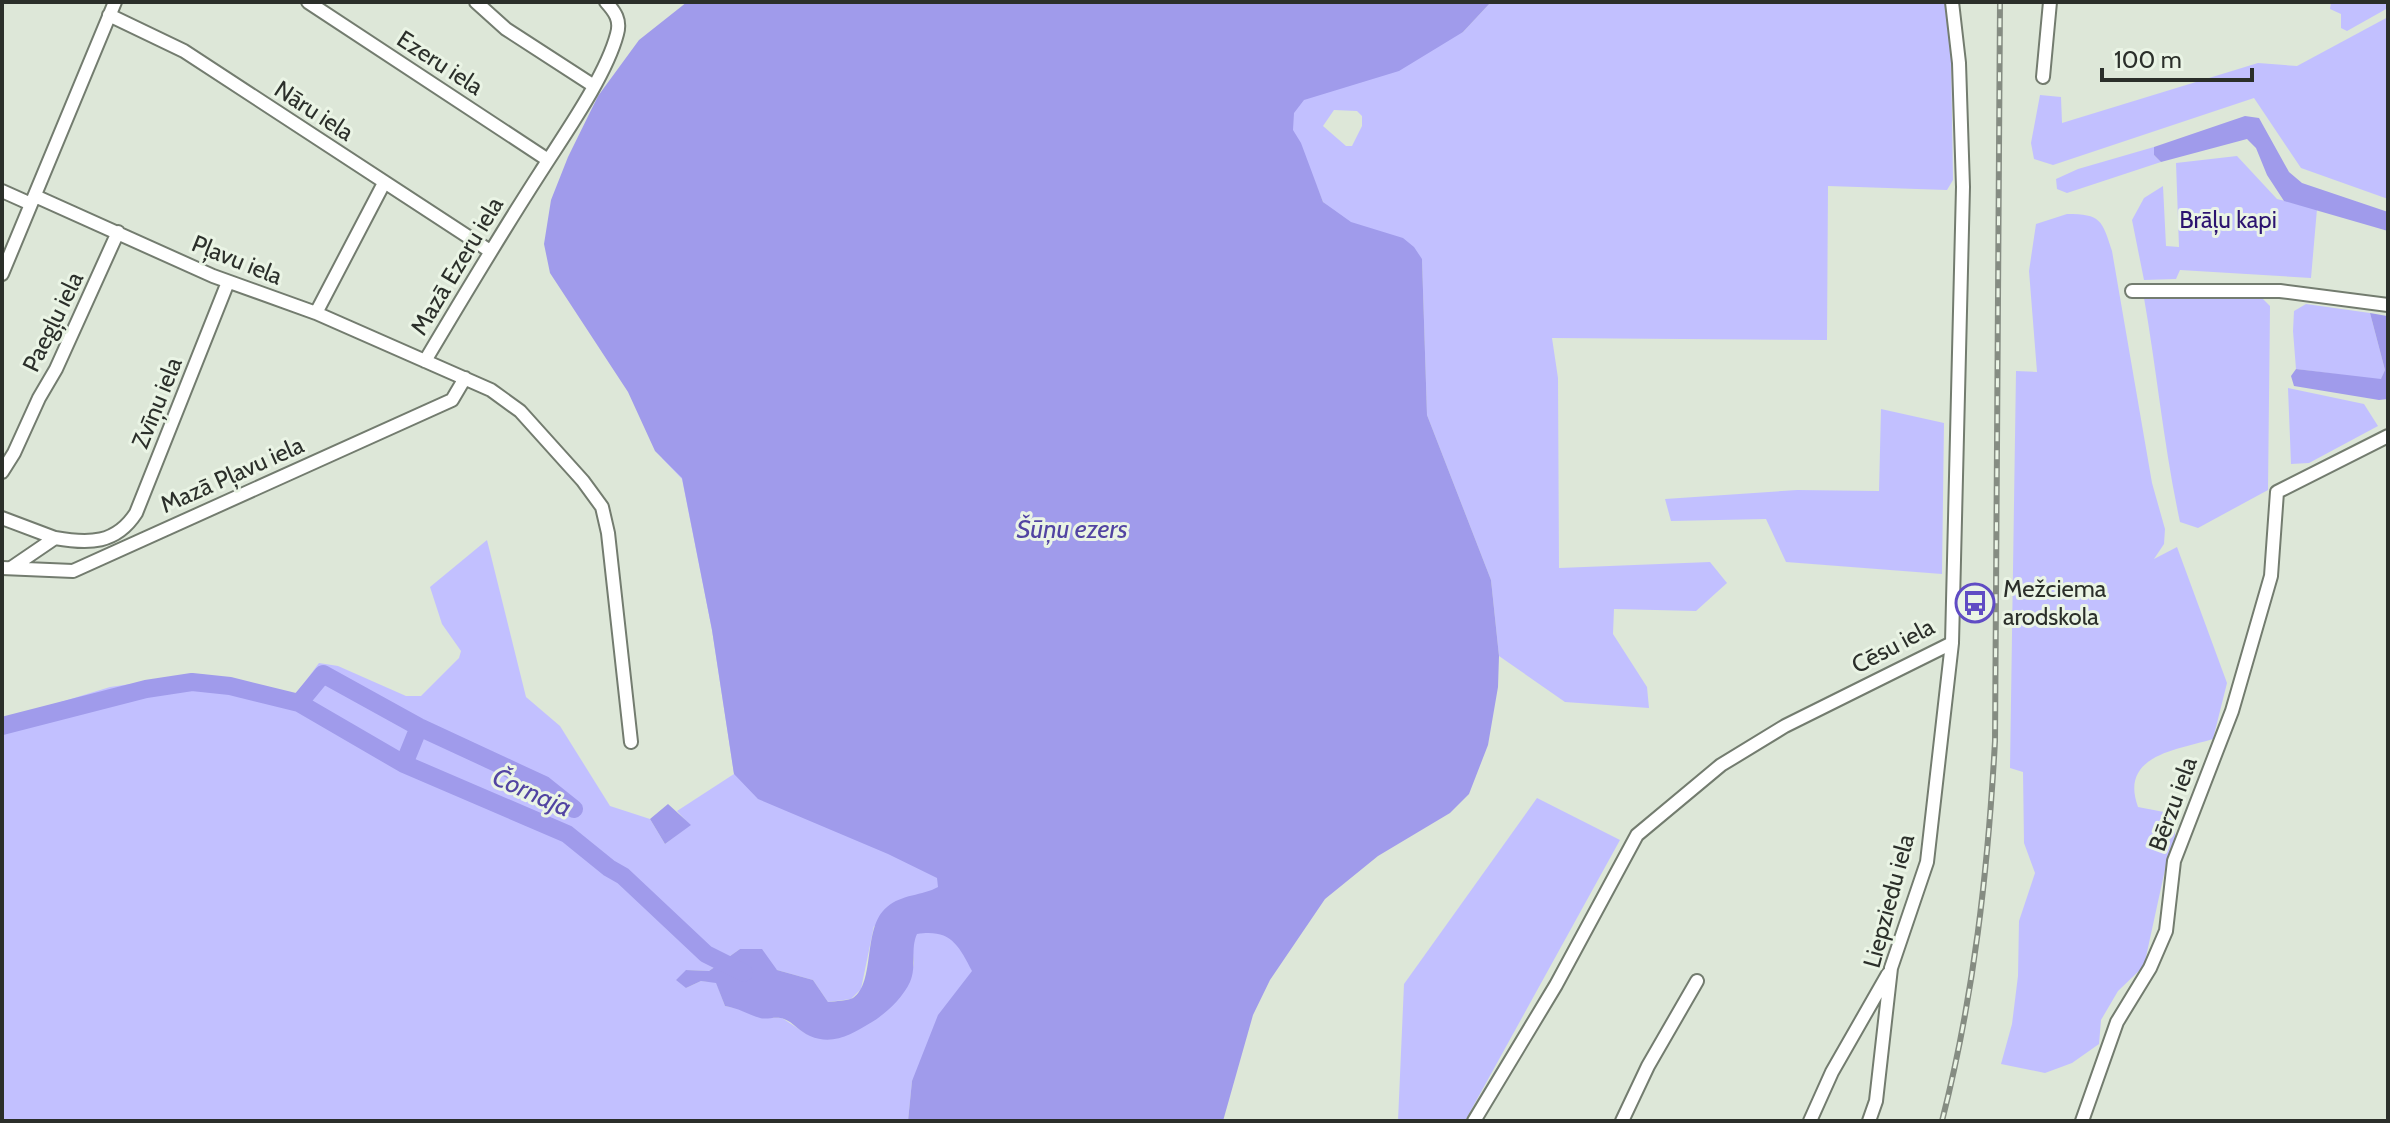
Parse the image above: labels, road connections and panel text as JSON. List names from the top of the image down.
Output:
{
  "streets": {
    "street": [
      "Ezeru iela",
      "Nāru iela",
      "Pļavu iela",
      "Mazā Ezeru iela",
      "Paegļu iela",
      "Zvīņu iela",
      "Mazā Pļavu iela",
      "Cēsu iela",
      "Bērzu iela",
      "Liepziedu iela"
    ]
  },
  "crossings": [
    ["Ezeru iela", "Mazā Ezeru iela"],
    ["Nāru iela", "Mazā Ezeru iela"],
    ["Pļavu iela", "Mazā Ezeru iela"],
    ["Pļavu iela", "Paegļu iela"],
    ["Pļavu iela", "Zvīņu iela"],
    ["Mazā Ezeru iela", "Mazā Pļavu iela"],
    ["Cēsu iela", "Liepziedu iela"]
  ],
  "water": ["Šūņu ezers", "Čornaja"],
  "parks": ["Brāļu kapi"],
  "places": {
    "bus stop": ["Mežciema arodskola"]
  },
  "scale_bar": "100 m"
}
